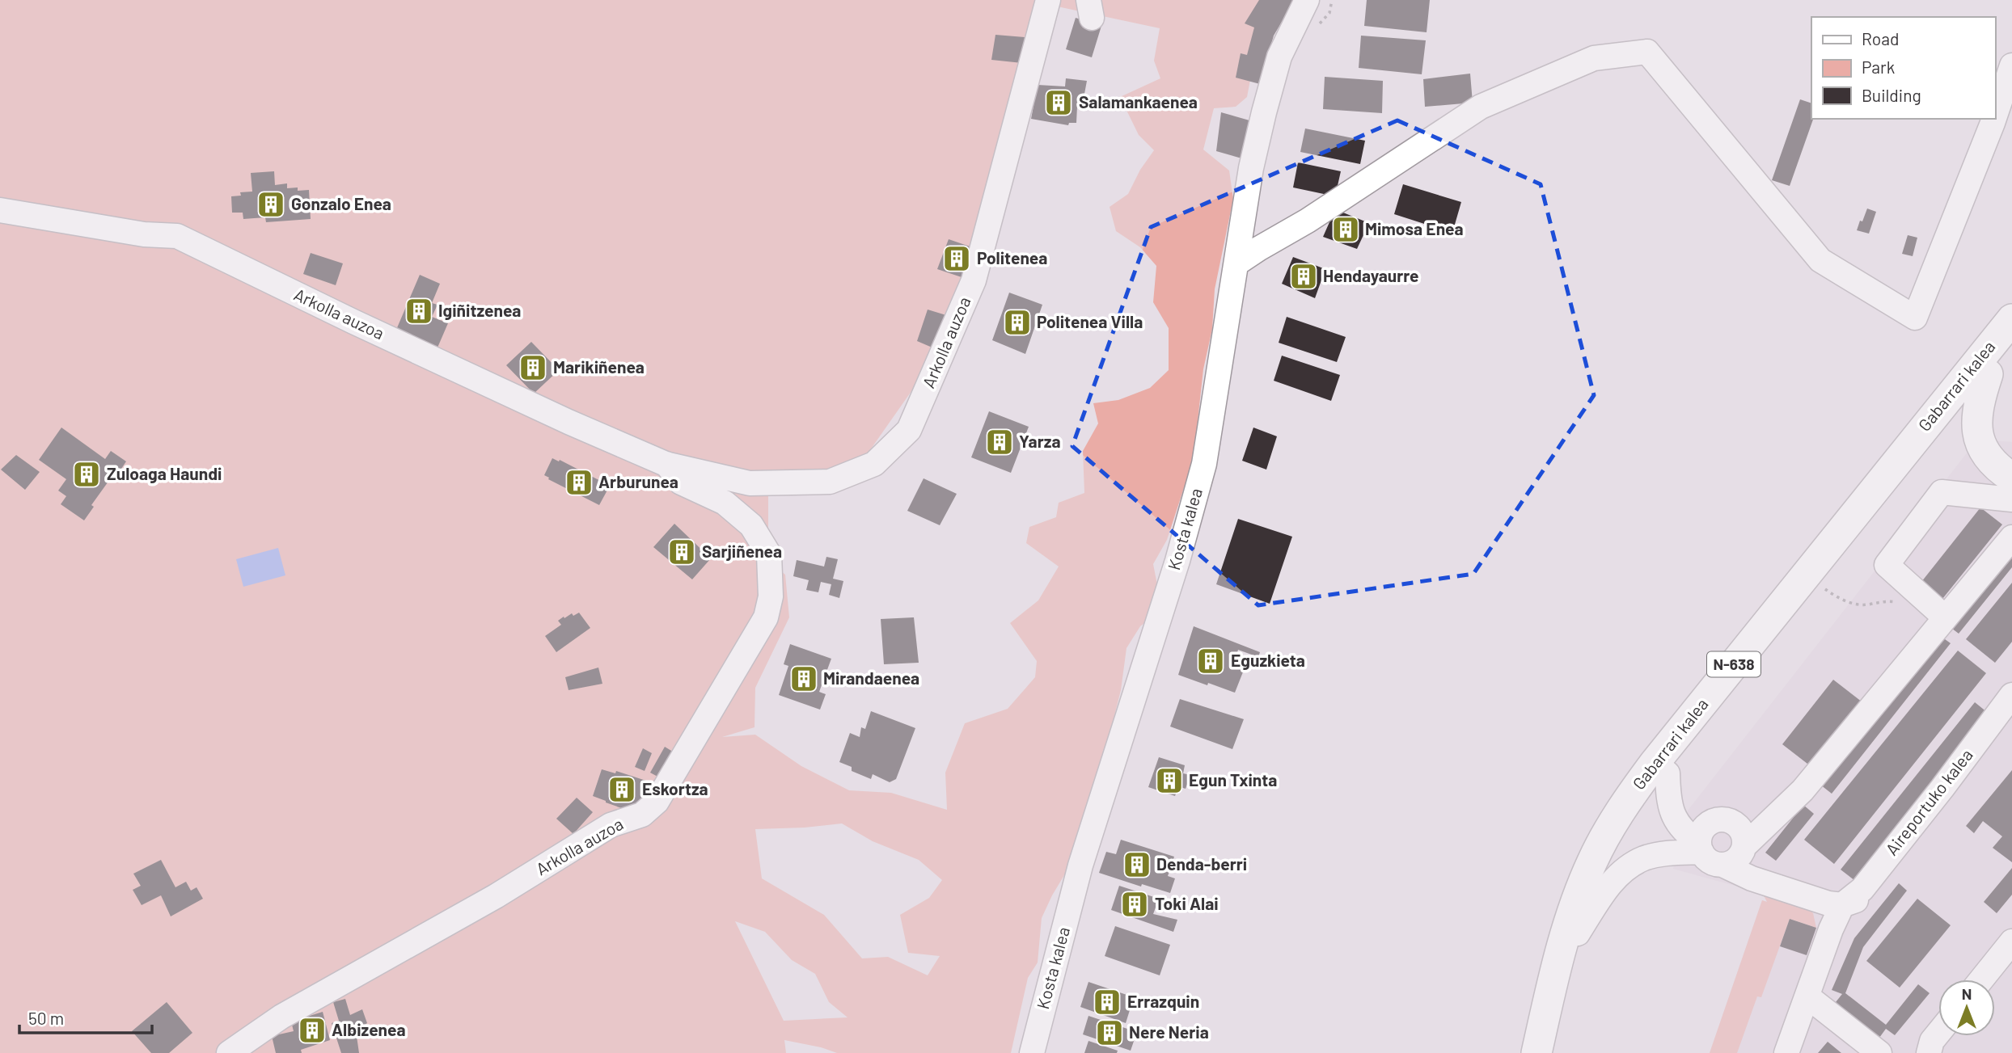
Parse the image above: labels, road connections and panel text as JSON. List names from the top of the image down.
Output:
{
  "streets": {
    "main road": ["Gabarrari kalea", "N-638"],
    "street": ["Arkolla auzoa", "Kosta kalea", "Aireportuko kalea"]
  },
  "places": {
    "building": [
      "Salamankaenea",
      "Gonzalo Enea",
      "Mimosa Enea",
      "Politenea",
      "Hendayaurre",
      "Igiñitzenea",
      "Politenea Villa",
      "Marikiñenea",
      "Yarza",
      "Zuloaga Haundi",
      "Arburunea",
      "Sarjiñenea",
      "Eguzkieta",
      "Mirandaenea",
      "Egun Txinta",
      "Eskortza",
      "Denda-berri",
      "Toki Alai",
      "Errazquin",
      "Albizenea",
      "Nere Neria"
    ]
  },
  "legend": ["Road", "Park", "Building"],
  "scale_bar": "50 m",
  "north": "top"
}
